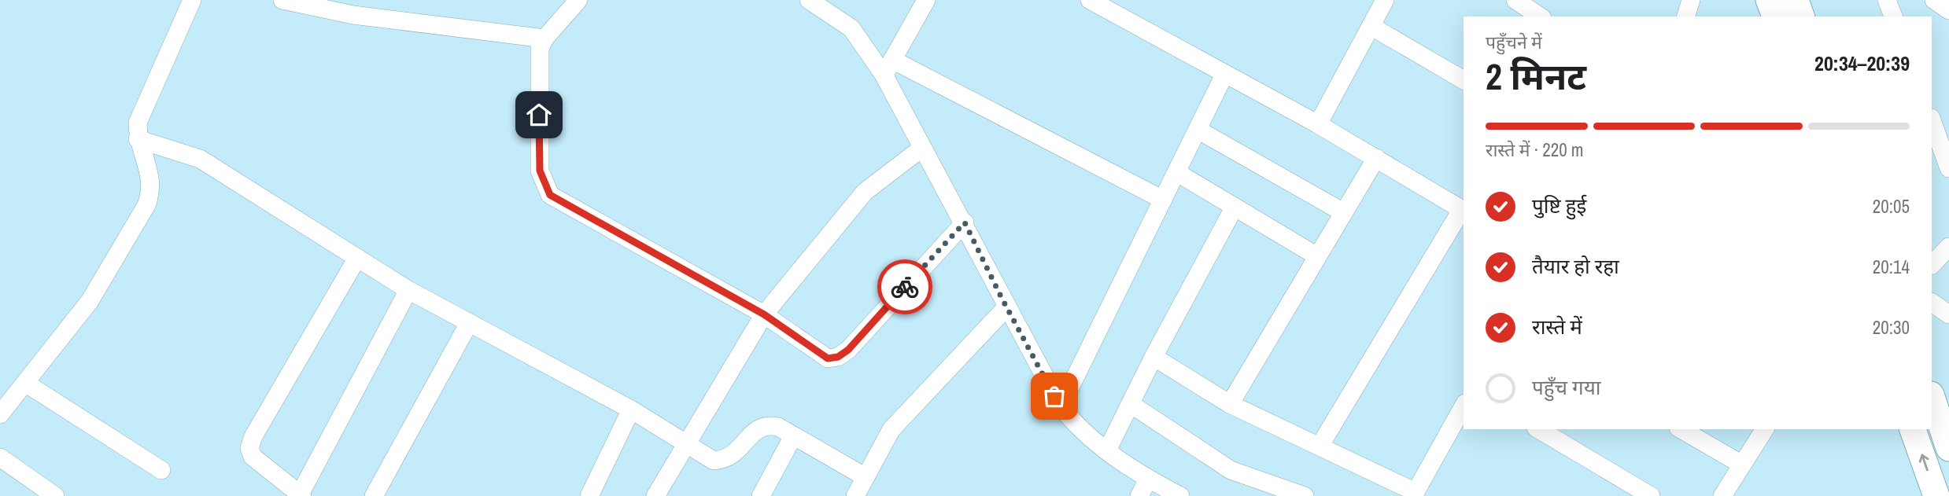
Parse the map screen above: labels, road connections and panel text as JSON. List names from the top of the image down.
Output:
{
  "page": {
    "heading": ["2 मिनट", "पहुँचने में", "20:34–20:39"],
    "bar": "रास्ते में · 220 m",
    "list": [
      ["पुष्टि हुई", "20:05"],
      ["तैयार हो रहा", "20:14"],
      ["रास्ते में", "20:30"],
      "पहुँच गया"
    ]
  }
}
